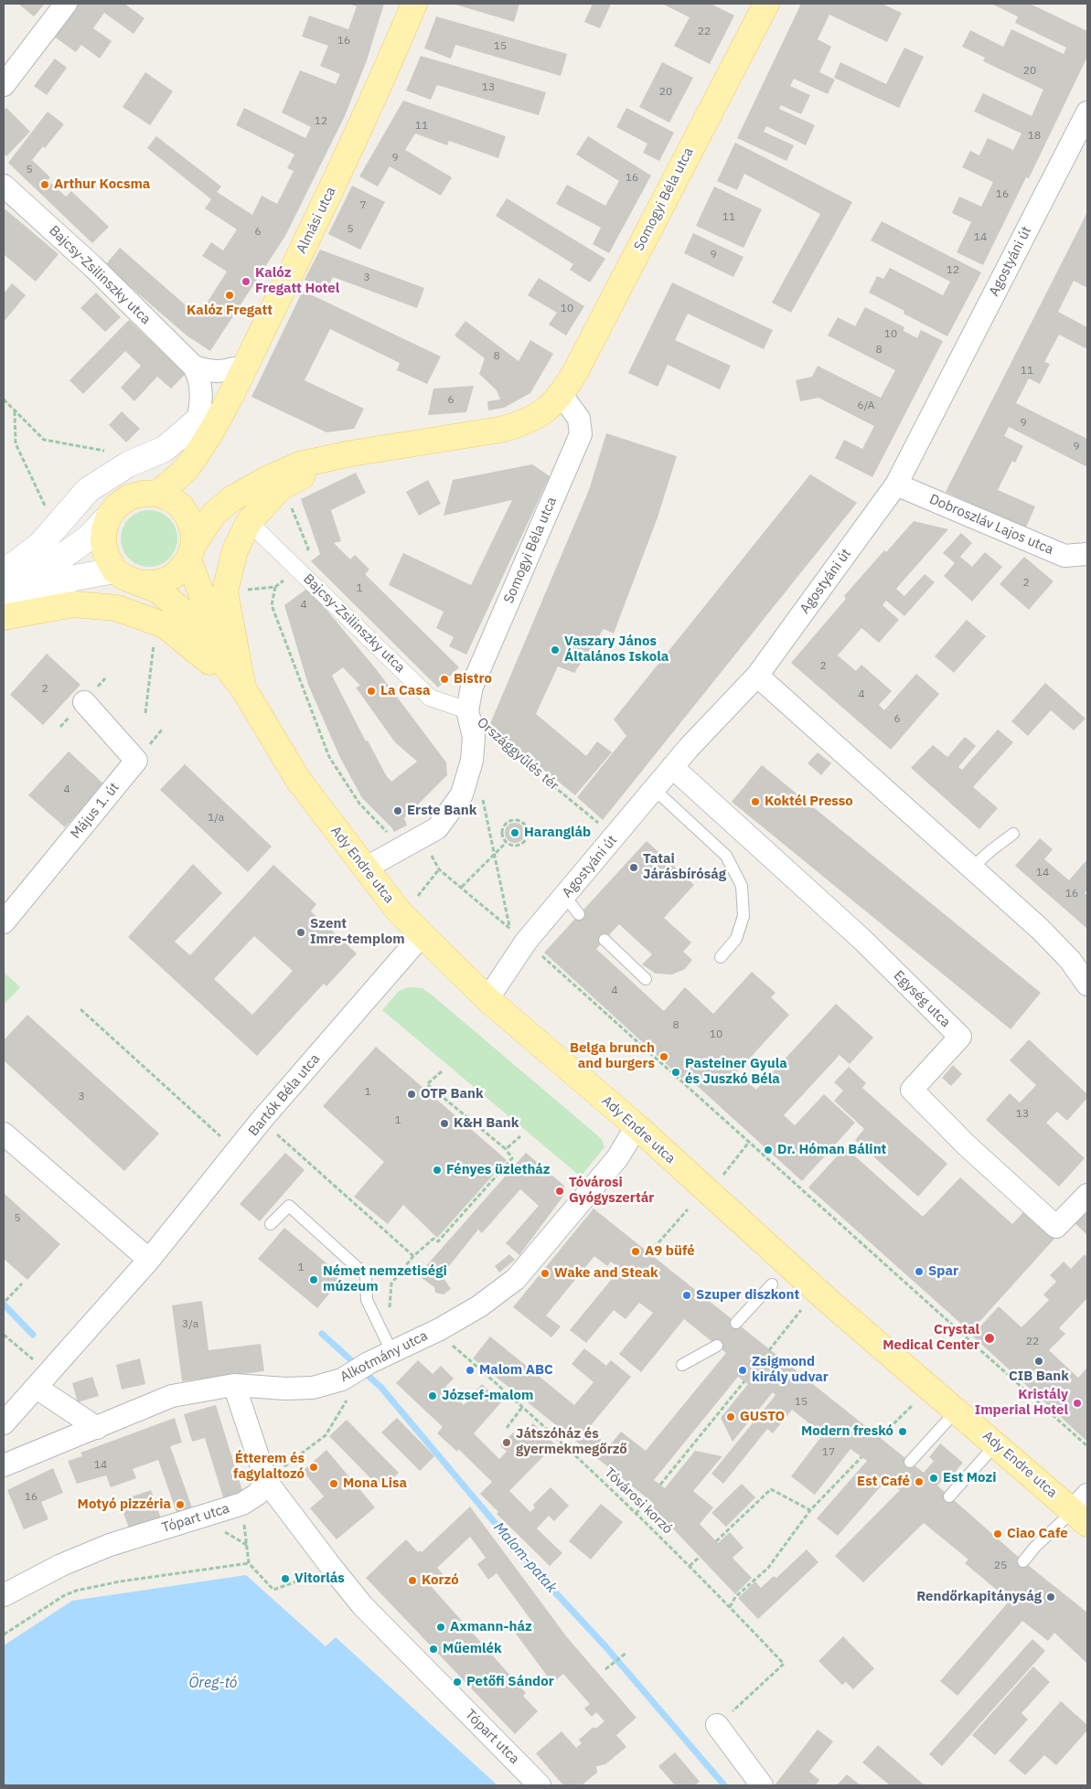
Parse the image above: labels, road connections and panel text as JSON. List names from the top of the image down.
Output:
{
  "streets": {
    "main road": ["Somogyi Béla utca", "Almási utca", "Ady Endre utca"],
    "street": [
      "Agostyáni út",
      "Bajcsy-Zsilinszky utca",
      "Dobroszláv Lajos utca",
      "Országgyűlés tér",
      "Május 1. út",
      "Egység utca",
      "Bartók Béla utca",
      "Alkotmány utca",
      "Tópart utca"
    ],
    "path": ["Tóvárosi korzó"]
  },
  "crossings": [
    ["Somogyi Béla utca", "Bajcsy-Zsilinszky utca"],
    ["Somogyi Béla utca", "Országgyűlés tér"],
    ["Agostyáni út", "Dobroszláv Lajos utca"],
    ["Agostyáni út", "Ady Endre utca"],
    ["Agostyáni út", "Egység utca"],
    ["Bajcsy-Zsilinszky utca", "Országgyűlés tér"],
    ["Országgyűlés tér", "Ady Endre utca"],
    ["Ady Endre utca", "Bartók Béla utca"],
    ["Ady Endre utca", "Alkotmány utca"],
    ["Alkotmány utca", "Tópart utca"]
  ],
  "water": ["Malom-patak", "Öreg-tó"],
  "places": [
    "Arthur Kocsma",
    "Kalóz Fregatt Hotel",
    "Kalóz Fregatt",
    "Vaszary János Általános Iskola",
    "Bistro",
    "La Casa",
    "Koktél Presso",
    "Erste Bank",
    "Harangláb",
    "Tatai Járásbíróság",
    "Szent Imre-templom",
    "Belga brunch and burgers",
    "Pasteiner Gyula és Juszkó Béla",
    "OTP Bank",
    "K&H Bank",
    "Dr. Hóman Bálint",
    "Fényes üzletház",
    "Tóvárosi Gyógyszertár",
    "A9 büfé",
    "Spar",
    "Wake and Steak",
    "Német nemzetiségi múzeum",
    "Szuper diszkont",
    "Crystal Medical Center",
    "CIB Bank",
    "Malom ABC",
    "Zsigmond király udvar",
    "József-malom",
    "Kristály Imperial Hotel",
    "GUSTO",
    "Modern freskó",
    "Játszóház és gyermekmegőrző",
    "Étterem és fagylaltozó",
    "Est Mozi",
    "Est Café",
    "Mona Lisa",
    "Motyó pizzéria",
    "Ciao Cafe",
    "Vitorlás",
    "Korzó",
    "Rendőrkapitányság",
    "Axmann-ház",
    "Műemlék",
    "Petőfi Sándor"
  ],
  "house_numbers": [
    "22",
    "16",
    "15",
    "20",
    "13",
    "20",
    "12",
    "11",
    "18",
    "9",
    "5",
    "16",
    "16",
    "7",
    "11",
    "5",
    "6",
    "14",
    "9",
    "12",
    "3",
    "10",
    "10",
    "8",
    "8",
    "11",
    "6",
    "6/A",
    "9",
    "9",
    "2",
    "1",
    "4",
    "2",
    "2",
    "4",
    "6",
    "4",
    "1/a",
    "14",
    "16",
    "4",
    "8",
    "10",
    "1",
    "3",
    "13",
    "1",
    "5",
    "1",
    "3/a",
    "22",
    "15",
    "17",
    "14",
    "16",
    "25"
  ]
}
